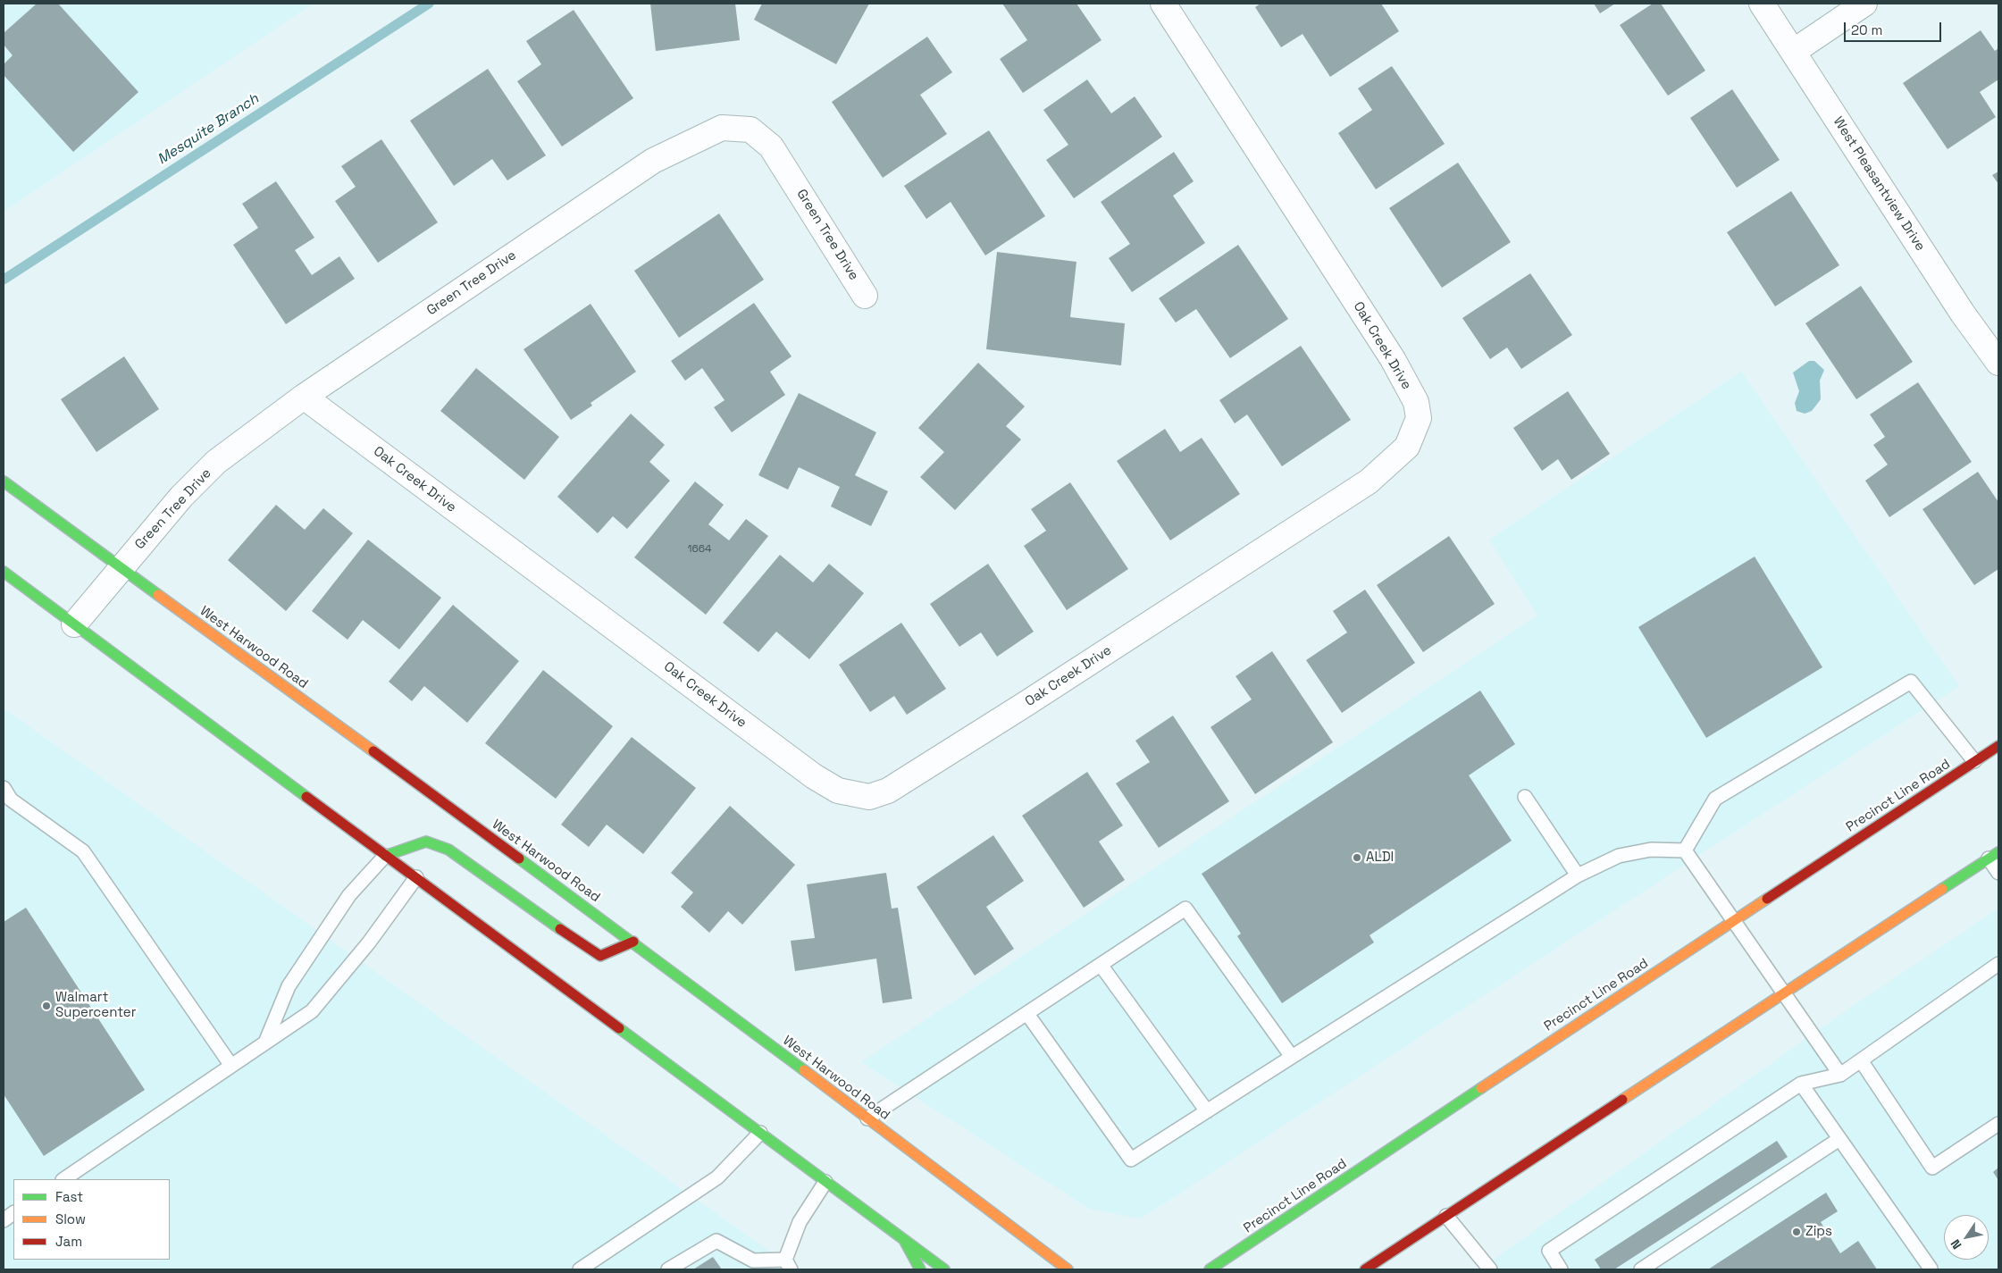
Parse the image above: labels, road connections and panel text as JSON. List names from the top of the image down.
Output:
{
  "streets": {
    "main road": ["West Harwood Road", "Precinct Line Road"],
    "street": ["West Pleasantview Drive", "Green Tree Drive", "Oak Creek Drive"]
  },
  "crossings": [
    ["Green Tree Drive", "Oak Creek Drive"],
    ["Green Tree Drive", "West Harwood Road"]
  ],
  "water": ["Mesquite Branch"],
  "places": ["ALDI", "Walmart Supercenter", "Zips"],
  "house_numbers": ["1664"],
  "legend": ["Fast", "Slow", "Jam"],
  "scale_bar": "20 m",
  "north": "bottom left"
}
